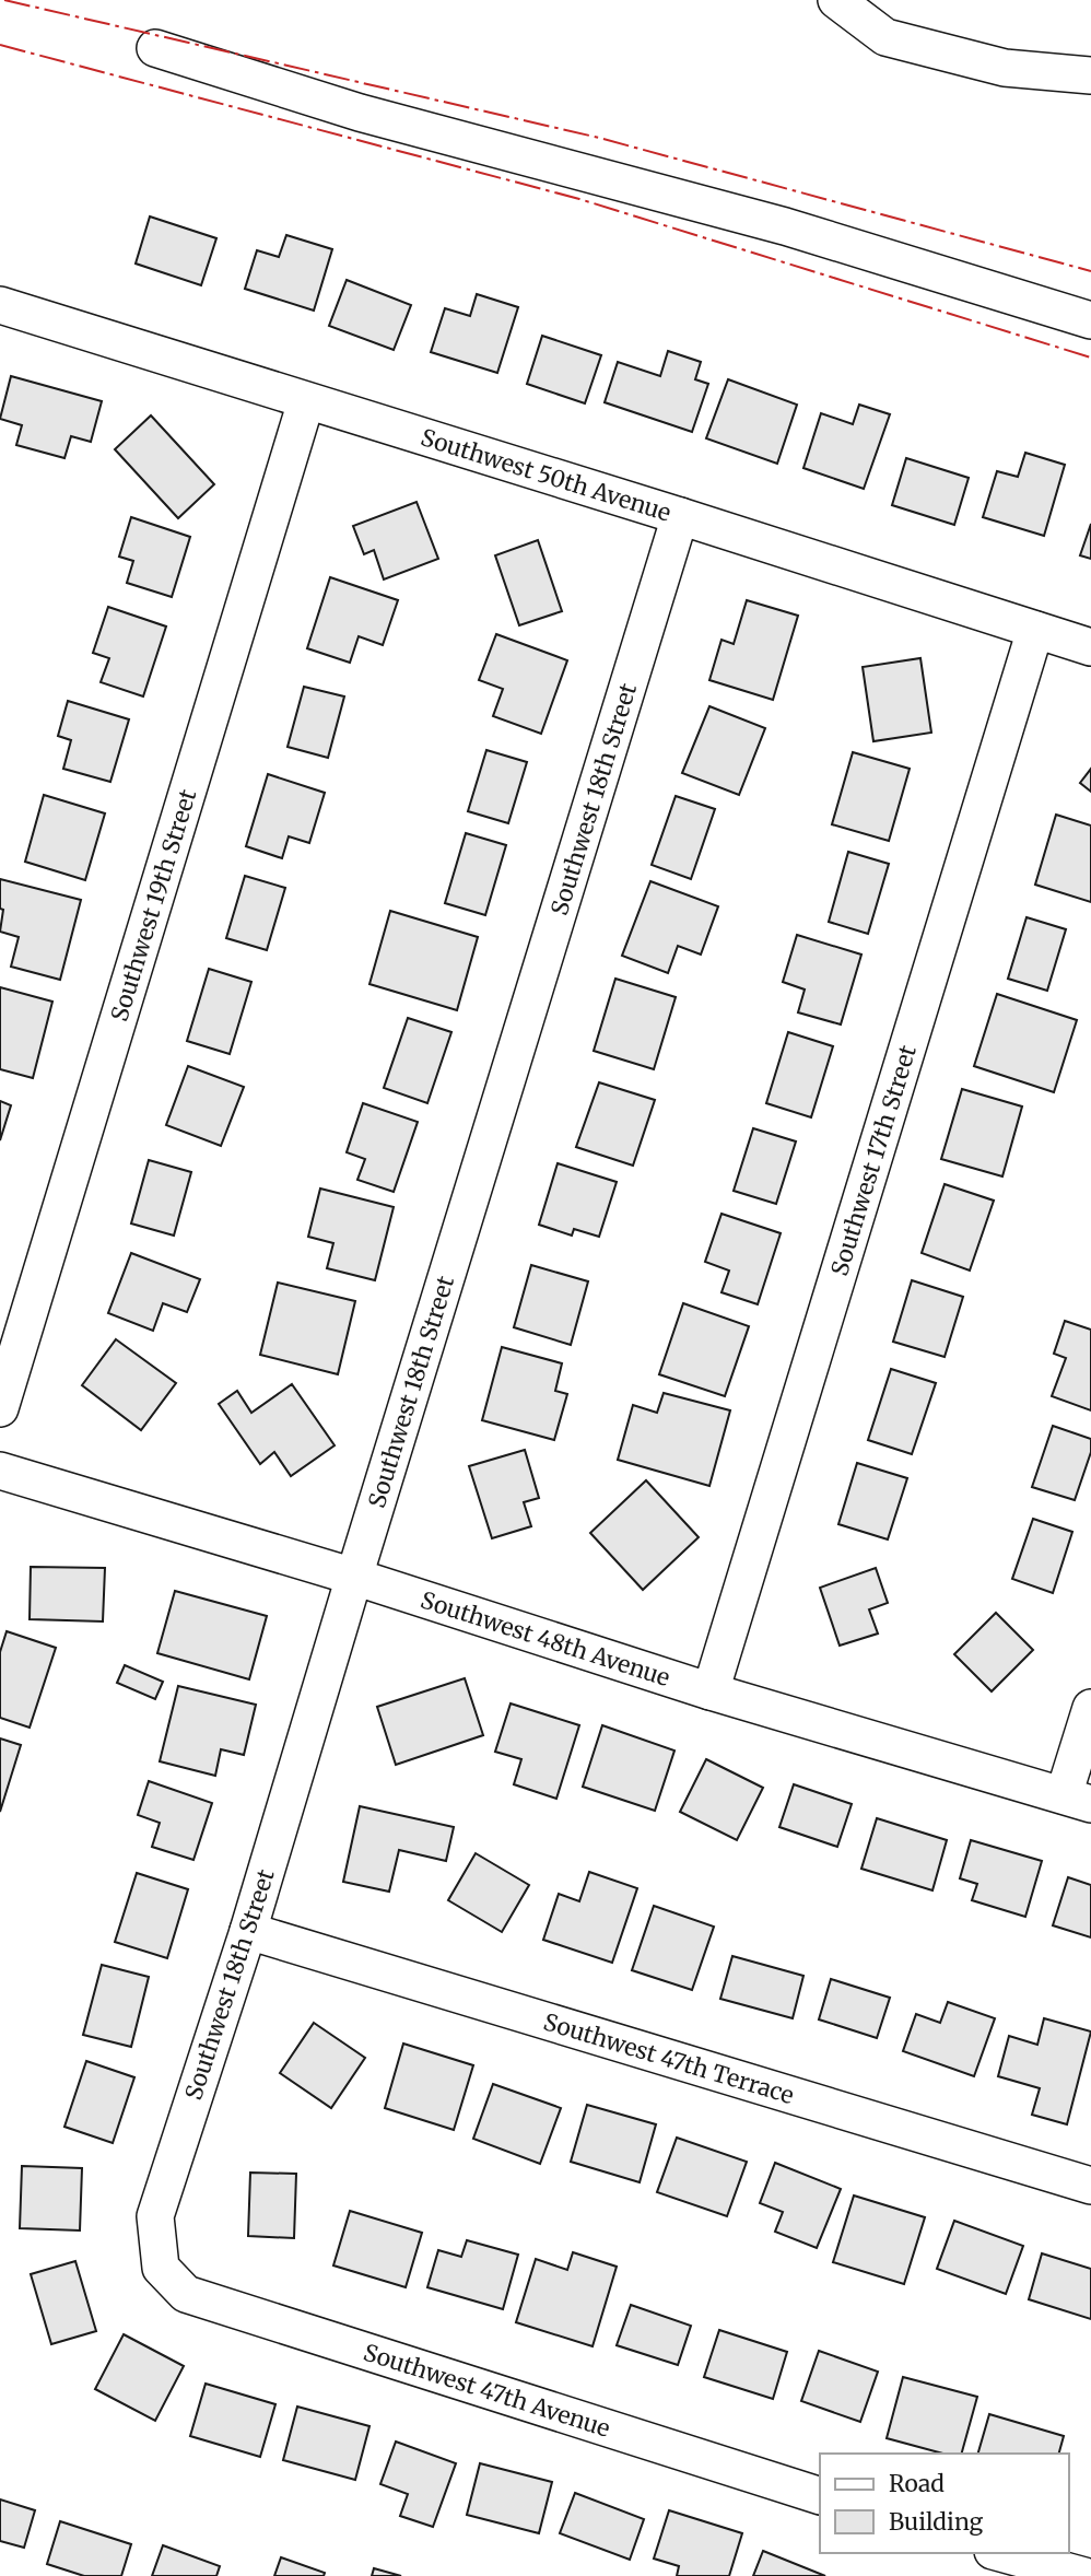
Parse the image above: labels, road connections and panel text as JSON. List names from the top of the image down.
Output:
{
  "streets": {
    "street": [
      "Southwest 50th Avenue",
      "Southwest 18th Street",
      "Southwest 19th Street",
      "Southwest 17th Street",
      "Southwest 48th Avenue",
      "Southwest 47th Terrace",
      "Southwest 47th Avenue"
    ]
  },
  "crossings": [
    ["Southwest 50th Avenue", "Southwest 18th Street"],
    ["Southwest 50th Avenue", "Southwest 19th Street"],
    ["Southwest 50th Avenue", "Southwest 17th Street"],
    ["Southwest 18th Street", "Southwest 48th Avenue"],
    ["Southwest 18th Street", "Southwest 47th Terrace"],
    ["Southwest 18th Street", "Southwest 47th Avenue"],
    ["Southwest 17th Street", "Southwest 48th Avenue"]
  ],
  "legend": ["Road", "Building"]
}
